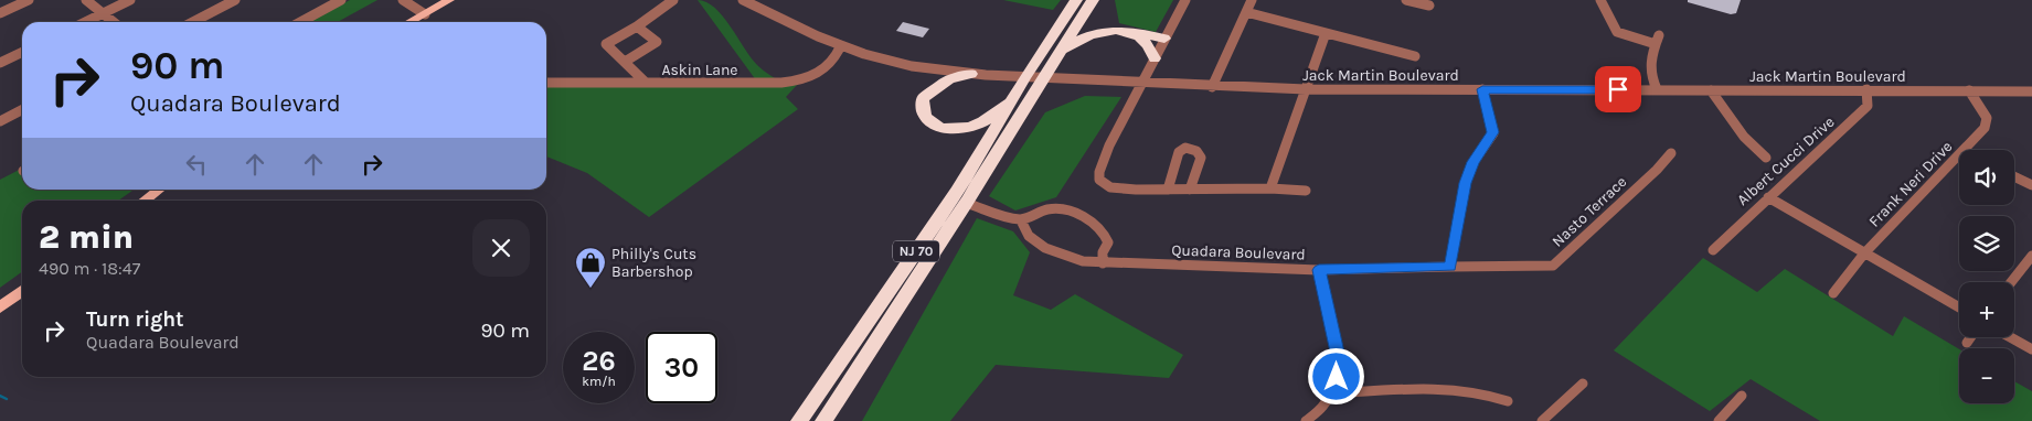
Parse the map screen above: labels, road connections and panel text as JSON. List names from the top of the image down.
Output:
{
  "streets": {
    "highway": ["NJ 70"],
    "street": [
      "Askin Lane",
      "Jack Martin Boulevard",
      "Albert Cucci Drive",
      "Frank Neri Drive",
      "Nasto Terrace",
      "Quadara Boulevard"
    ]
  },
  "crossings": [
    ["Askin Lane", "Jack Martin Boulevard"],
    ["Jack Martin Boulevard", "Albert Cucci Drive"],
    ["Jack Martin Boulevard", "Frank Neri Drive"],
    ["Jack Martin Boulevard", "NJ 70"],
    ["Nasto Terrace", "Quadara Boulevard"]
  ],
  "places": {
    "shop": ["Philly's Cuts Barbershop"]
  },
  "page": {
    "turn": ["90 m", "Quadara Boulevard"],
    "map_buttons": ["+", "−"],
    "heading": ["2 min", "490 m · 18:47"],
    "list": [
      {
        "name": "Turn right",
        "note": "Quadara Boulevard",
        "value": "90 m"
      }
    ],
    "speed": "26 km/h",
    "limit": "30"
  }
}
